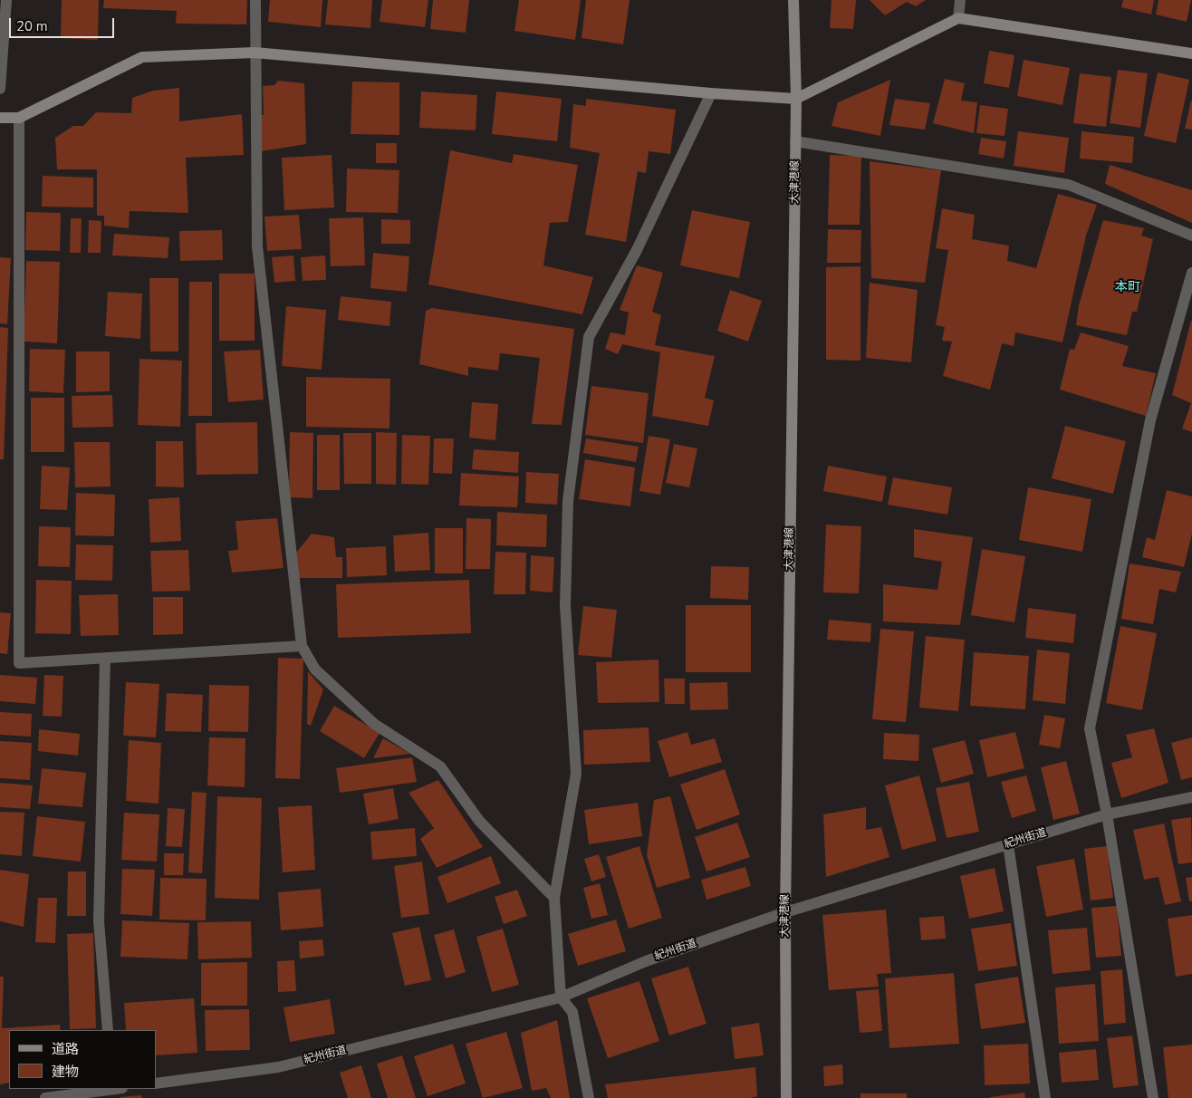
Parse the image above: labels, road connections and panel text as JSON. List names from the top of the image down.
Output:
{
  "streets": {
    "street": ["大津港線", "紀州街道"]
  },
  "crossings": [
    ["大津港線", "紀州街道"]
  ],
  "districts": ["本町"],
  "legend": ["道路", "建物"],
  "scale_bar": "20 m"
}
